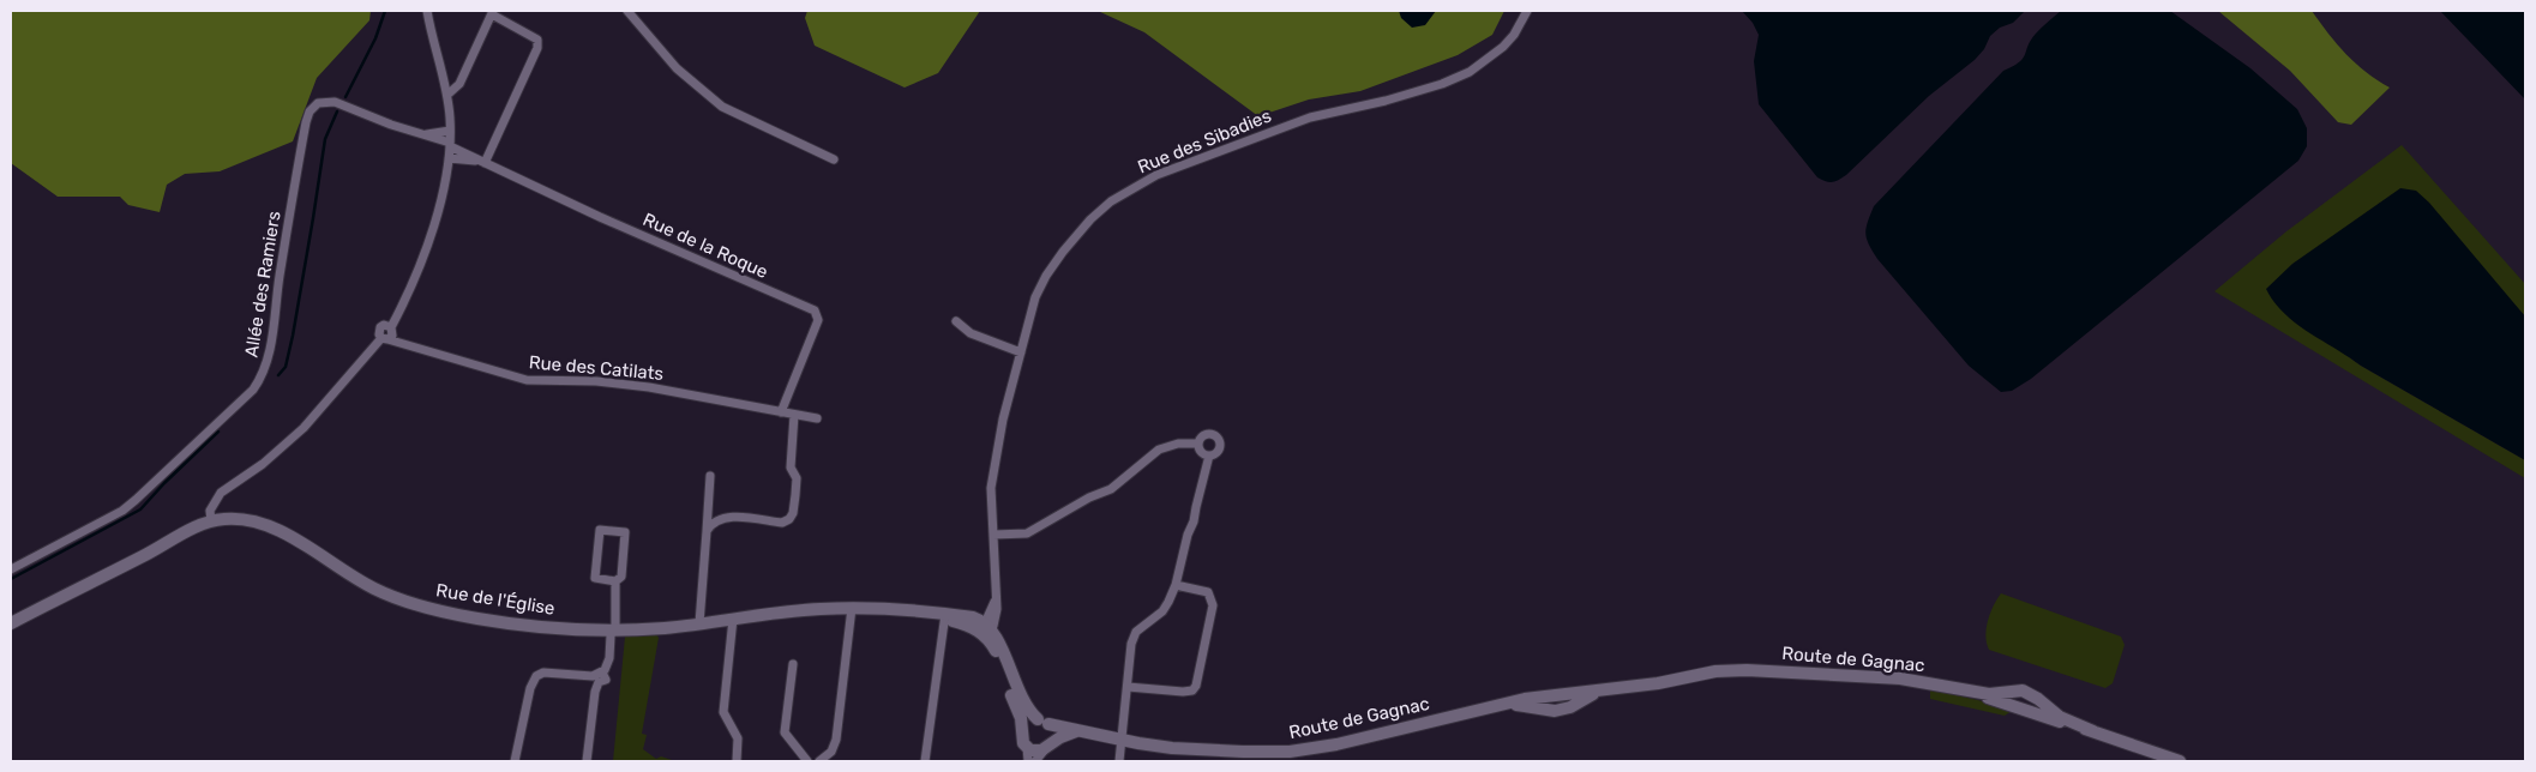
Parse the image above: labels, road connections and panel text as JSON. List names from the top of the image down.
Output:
{
  "streets": {
    "main road": ["Rue de l'Église", "Route de Gagnac"],
    "street": [
      "Rue des Sibadies",
      "Rue de la Roque",
      "Allée des Ramiers",
      "Rue des Catilats"
    ]
  },
  "crossings": [
    ["Rue des Sibadies", "Rue de l'Église"],
    ["Rue de la Roque", "Allée des Ramiers"],
    ["Rue de la Roque", "Rue des Catilats"]
  ]
}
